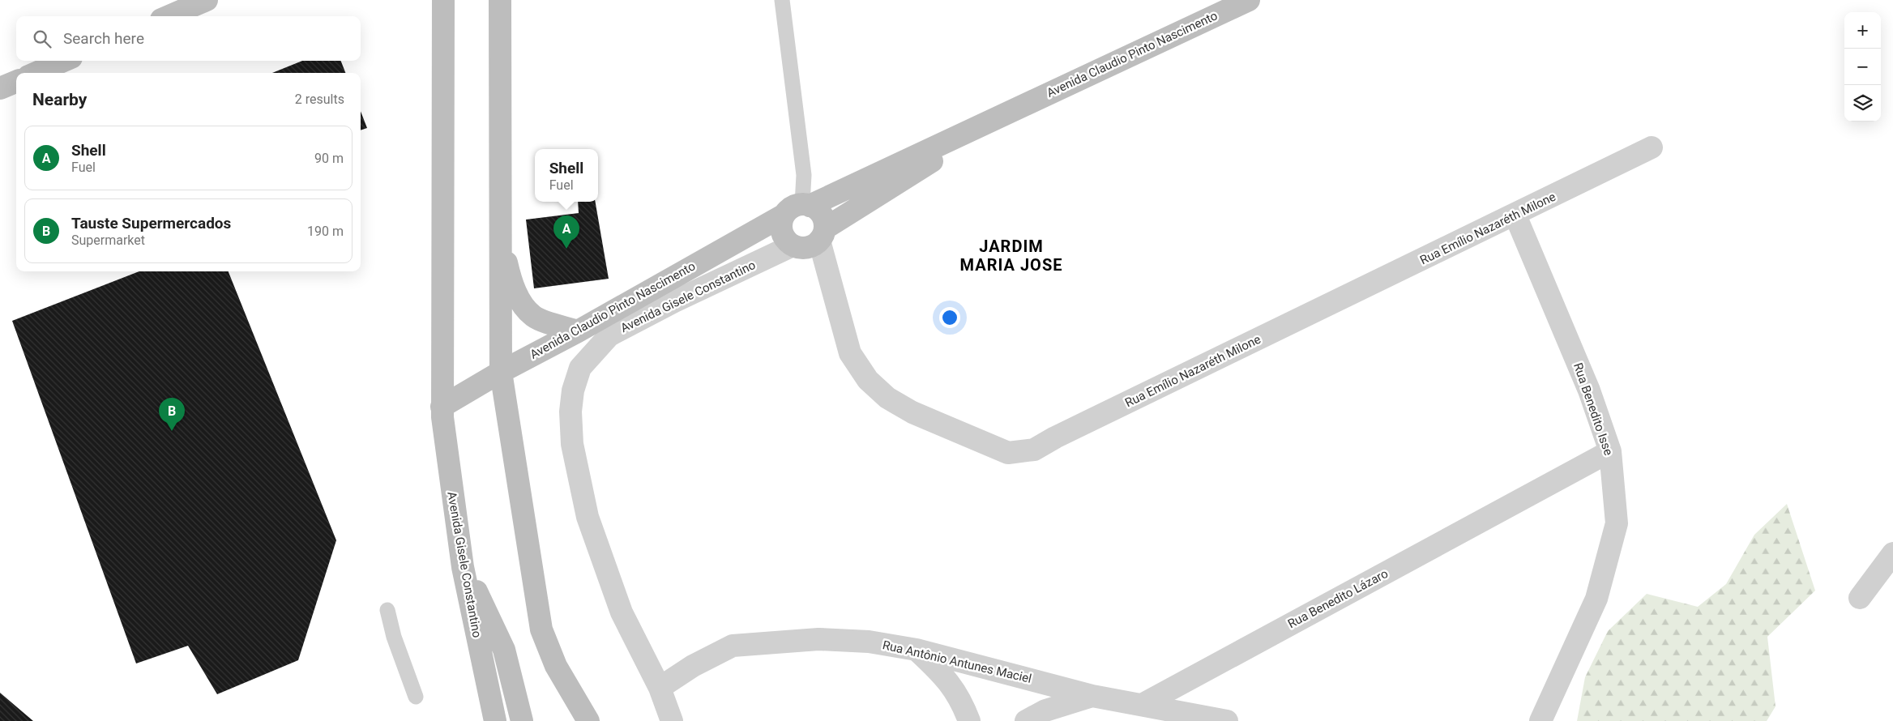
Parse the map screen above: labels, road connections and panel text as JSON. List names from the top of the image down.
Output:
{
  "streets": {
    "main road": ["Avenida Claudio Pinto Nascimento", "Avenida Gisele Constantino"],
    "street": [
      "Rua Emílio Nazaréth Milone",
      "Rua Benedito Isse",
      "Rua Benedito Lázaro",
      "Rua Antônio Antunes Maciel"
    ]
  },
  "crossings": [
    ["Avenida Claudio Pinto Nascimento", "Rua Emílio Nazaréth Milone"],
    ["Avenida Claudio Pinto Nascimento", "Avenida Gisele Constantino"],
    ["Rua Emílio Nazaréth Milone", "Avenida Gisele Constantino"],
    ["Rua Emílio Nazaréth Milone", "Rua Benedito Isse"],
    ["Avenida Gisele Constantino", "Rua Antônio Antunes Maciel"],
    ["Rua Benedito Isse", "Rua Benedito Lázaro"],
    ["Rua Benedito Lázaro", "Rua Antônio Antunes Maciel"]
  ],
  "districts": ["JARDIM MARIA JOSE"],
  "page": {
    "map_buttons": ["+", "−"],
    "search": "Search here",
    "heading": ["Nearby", "2 results"],
    "list": [
      {
        "mark": "A",
        "name": "Shell",
        "note": "Fuel",
        "value": "90 m"
      },
      {
        "mark": "B",
        "name": "Tauste Supermercados",
        "note": "Supermarket",
        "value": "190 m"
      }
    ],
    "popup": ["Shell", "Fuel"],
    "pins": ["A", "B"]
  }
}
